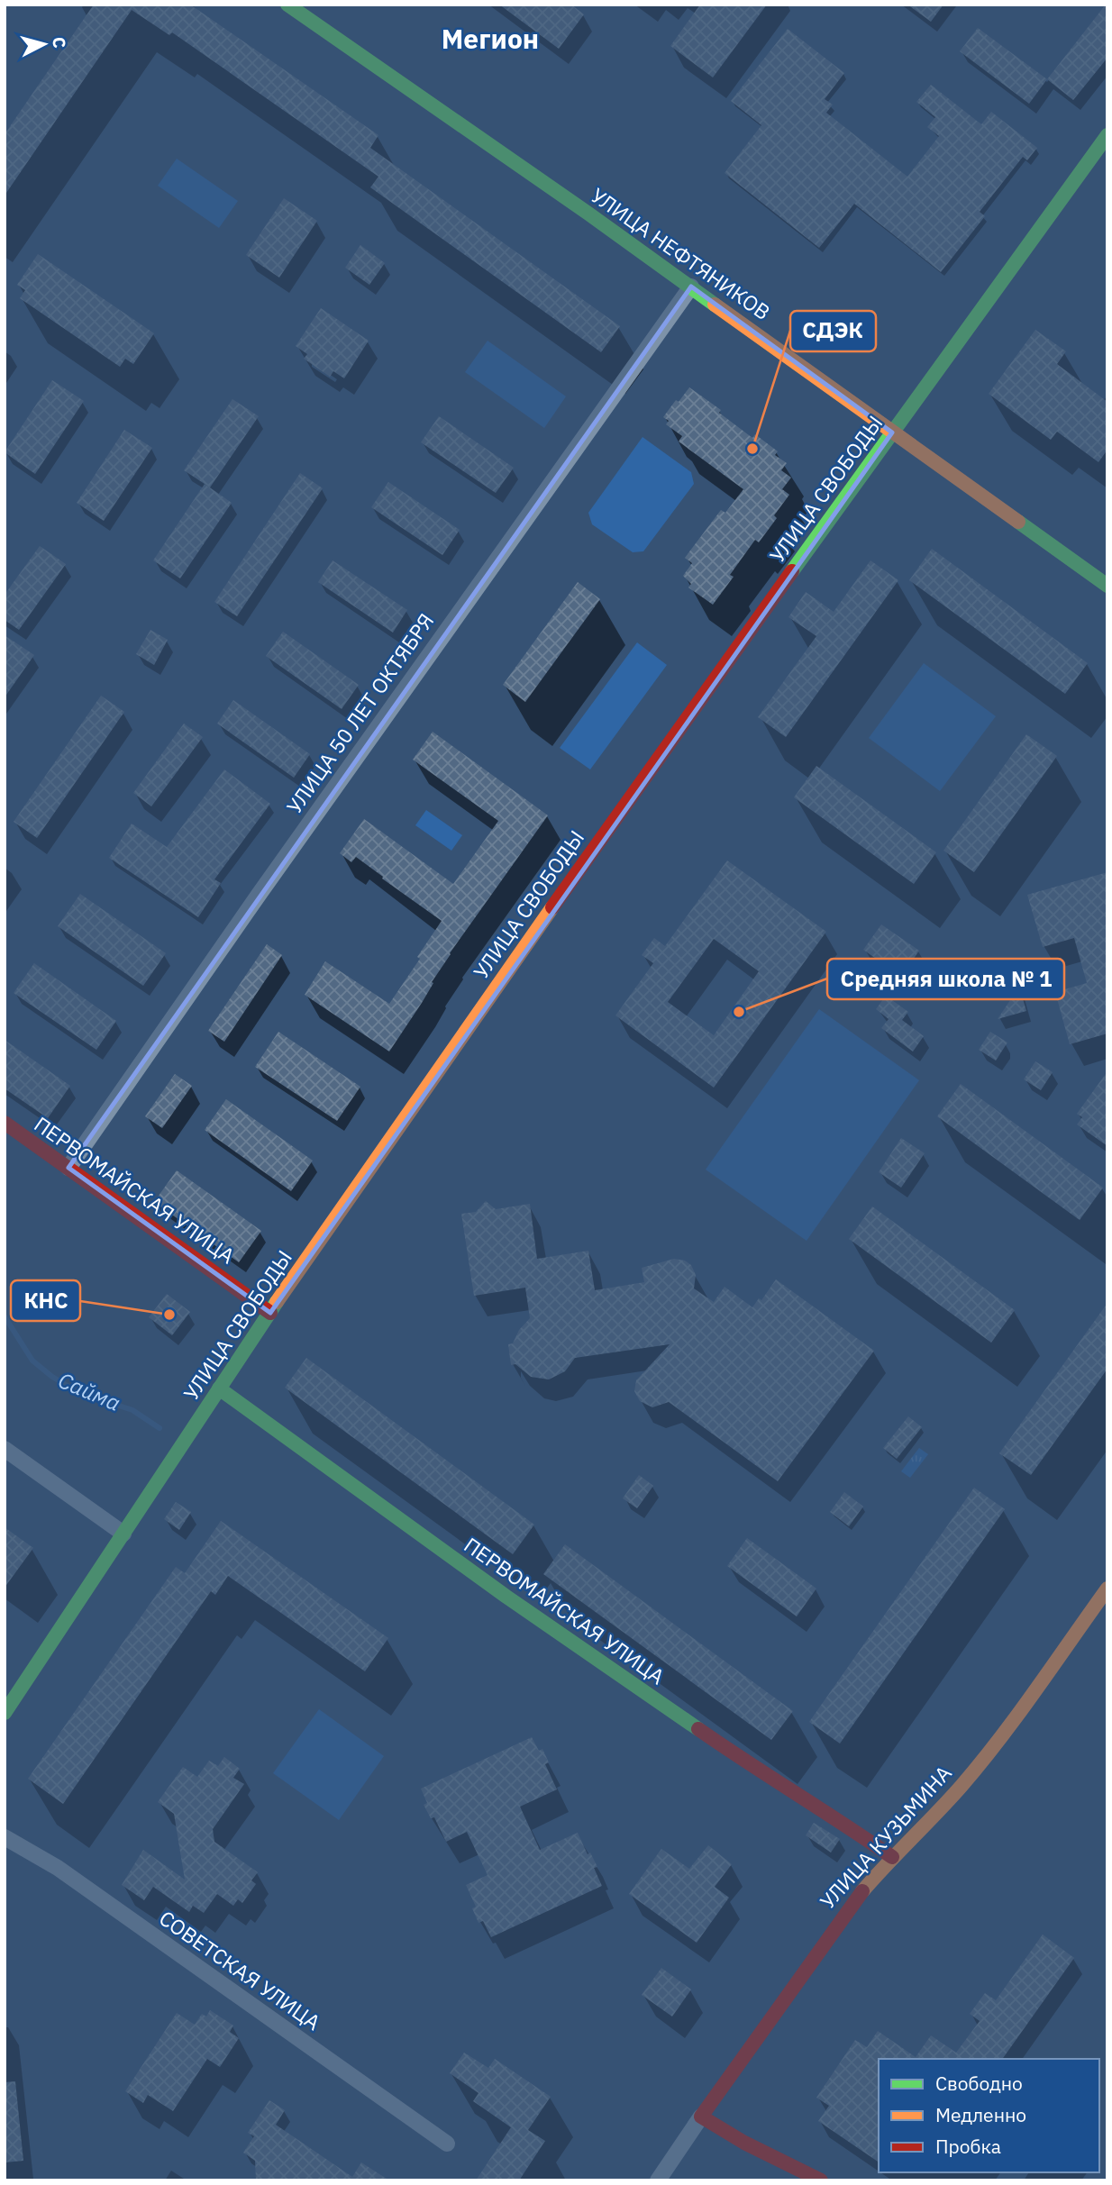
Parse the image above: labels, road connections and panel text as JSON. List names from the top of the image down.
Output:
{
  "streets": {
    "main road": [
      "УЛИЦА НЕФТЯНИКОВ",
      "УЛИЦА СВОБОДЫ",
      "ПЕРВОМАЙСКАЯ УЛИЦА",
      "УЛИЦА КУЗЬМИНА"
    ],
    "street": ["УЛИЦА 50 ЛЕТ ОКТЯБРЯ", "СОВЕТСКАЯ УЛИЦА"]
  },
  "crossings": [
    ["УЛИЦА НЕФТЯНИКОВ", "УЛИЦА СВОБОДЫ"],
    ["УЛИЦА НЕФТЯНИКОВ", "УЛИЦА 50 ЛЕТ ОКТЯБРЯ"],
    ["УЛИЦА СВОБОДЫ", "ПЕРВОМАЙСКАЯ УЛИЦА"],
    ["УЛИЦА 50 ЛЕТ ОКТЯБРЯ", "ПЕРВОМАЙСКАЯ УЛИЦА"],
    ["ПЕРВОМАЙСКАЯ УЛИЦА", "УЛИЦА КУЗЬМИНА"]
  ],
  "districts": ["Мегион"],
  "water": ["Сайма"],
  "places": ["СДЭК", "Средняя школа № 1", "КНС"],
  "legend": ["Свободно", "Медленно", "Пробка"],
  "north": "right"
}
